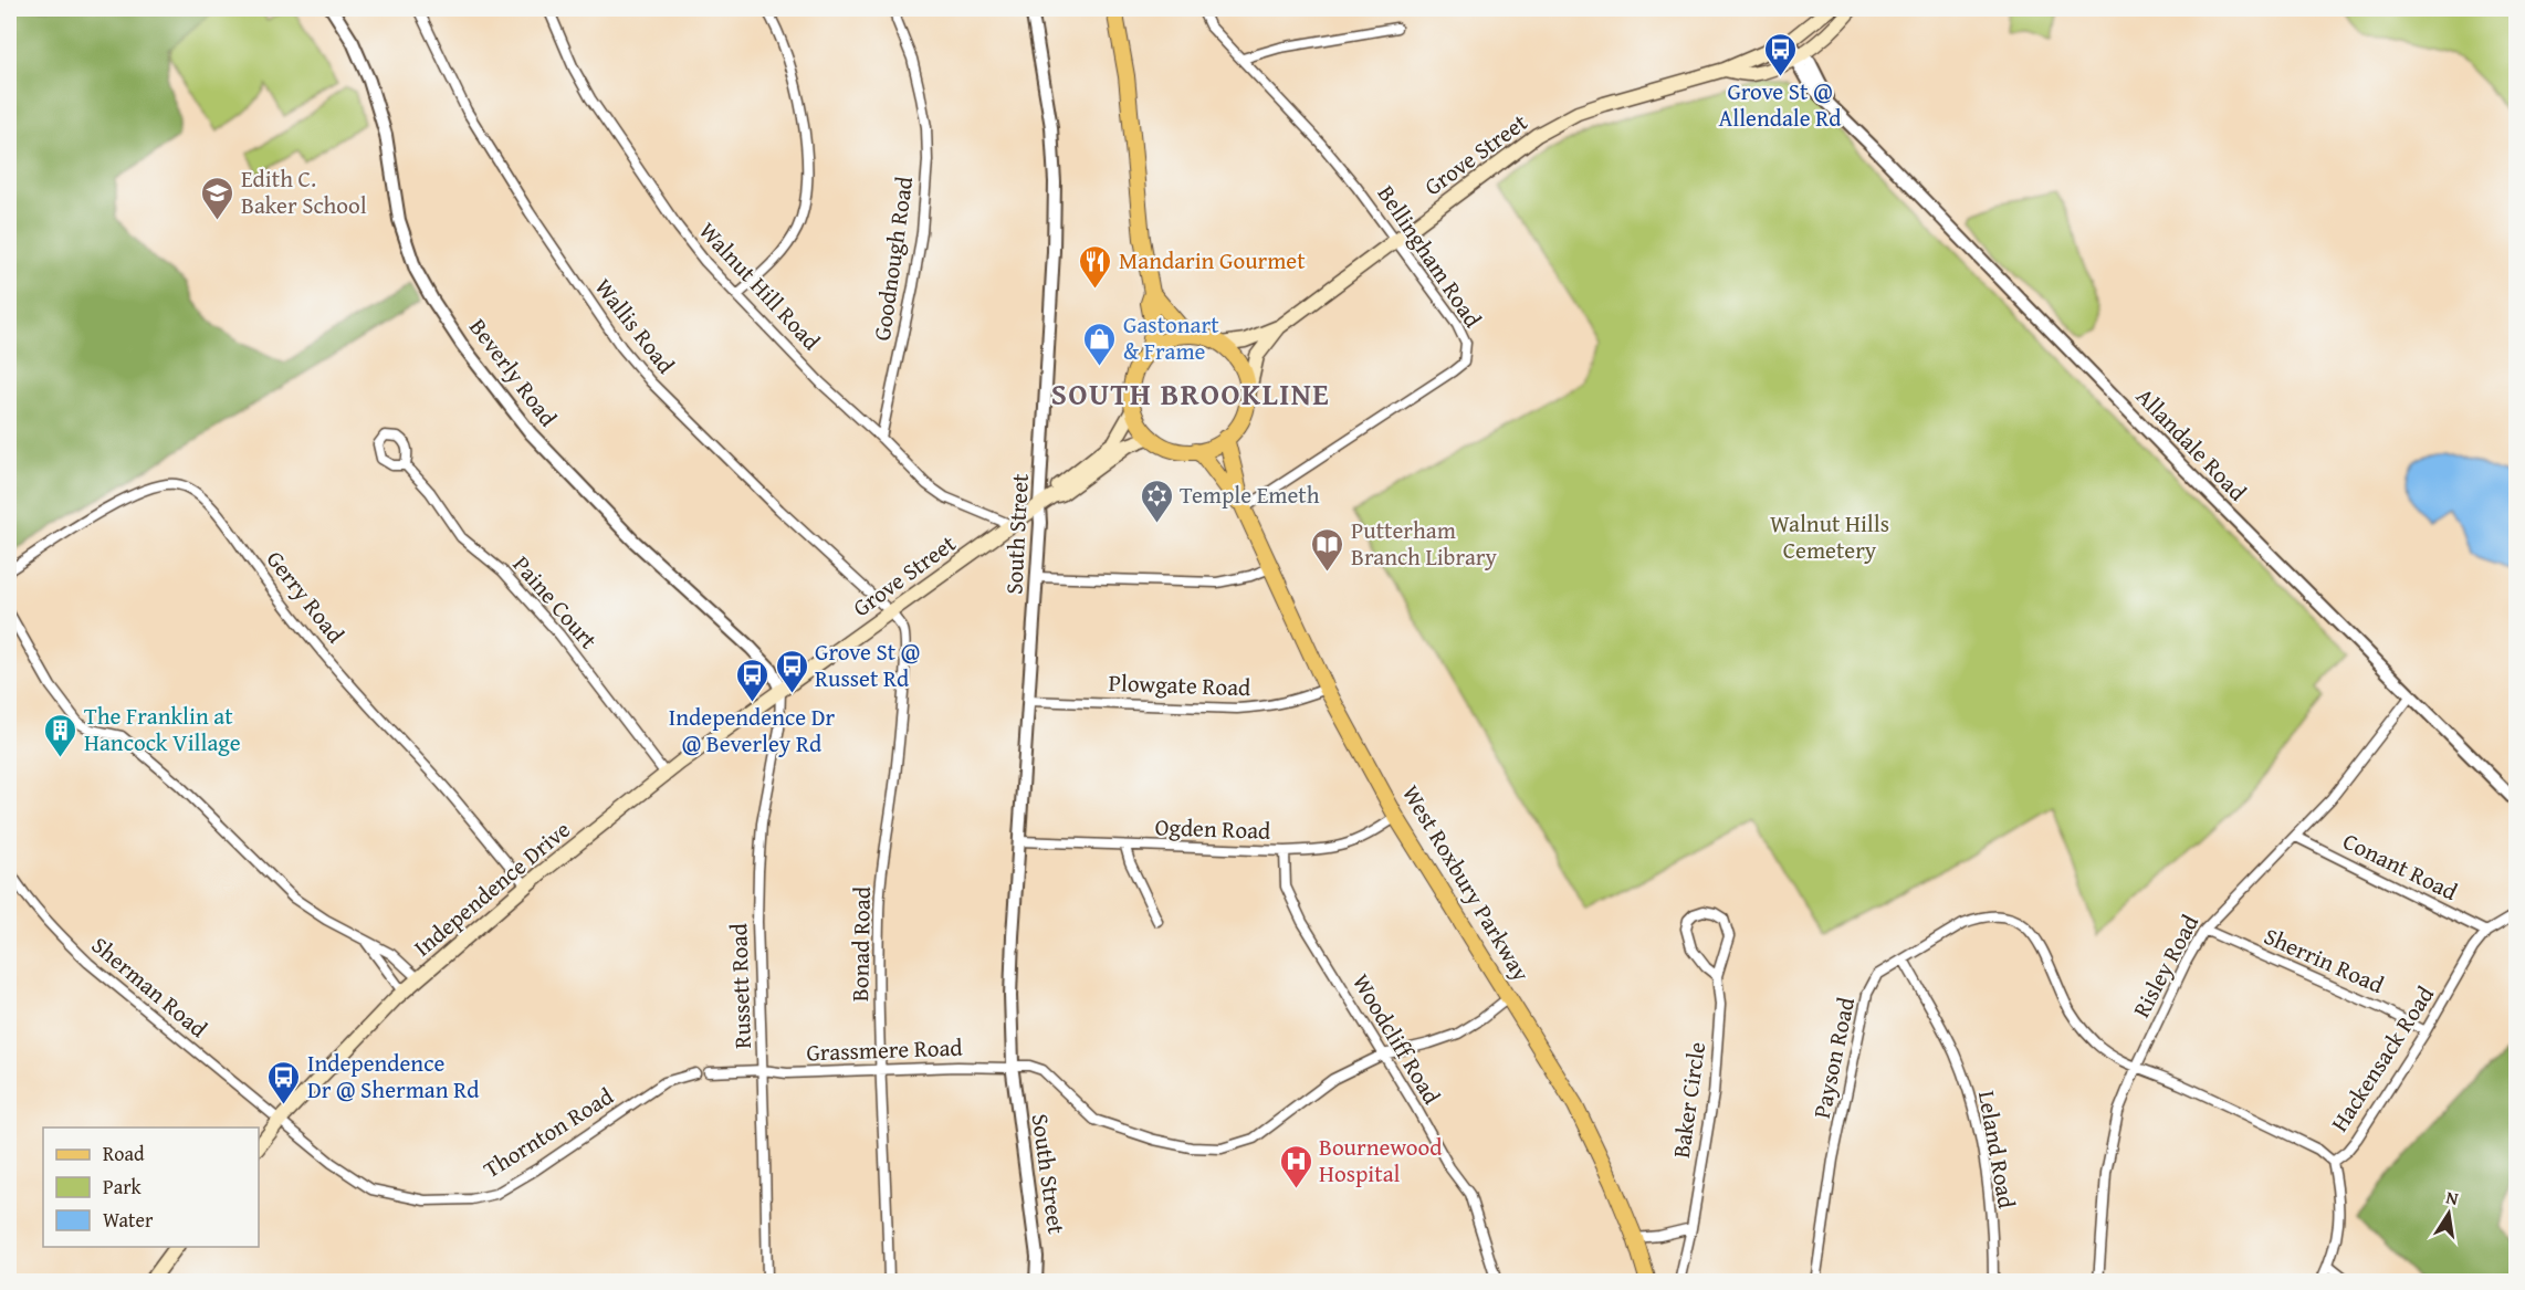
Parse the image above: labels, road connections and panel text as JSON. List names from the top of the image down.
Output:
{
  "streets": {
    "main road": ["Grove Street", "West Roxbury Parkway", "Independence Drive"],
    "street": [
      "Bellingham Road",
      "Goodnough Road",
      "Walnut Hill Road",
      "Wallis Road",
      "Beverly Road",
      "Allandale Road",
      "South Street",
      "Gerry Road",
      "Paine Court",
      "Plowgate Road",
      "Ogden Road",
      "Conant Road",
      "Bonad Road",
      "Sherrin Road",
      "Risley Road",
      "Russett Road",
      "Sherman Road",
      "Woodcliff Road",
      "Grassmere Road",
      "Payson Road",
      "Hackensack Road",
      "Baker Circle",
      "Thornton Road",
      "Leland Road"
    ]
  },
  "crossings": [
    ["Grove Street", "Bellingham Road"],
    ["Grove Street", "Walnut Hill Road"],
    ["Grove Street", "Wallis Road"],
    ["Grove Street", "Beverly Road"],
    ["Grove Street", "Allandale Road"],
    ["Grove Street", "South Street"],
    ["Grove Street", "West Roxbury Parkway"],
    ["Grove Street", "Independence Drive"],
    ["Grove Street", "Bonad Road"],
    ["Grove Street", "Russett Road"],
    ["Bellingham Road", "West Roxbury Parkway"],
    ["Goodnough Road", "Walnut Hill Road"],
    ["Wallis Road", "Bonad Road"],
    ["Beverly Road", "Independence Drive"],
    ["Beverly Road", "Russett Road"],
    ["Allandale Road", "Risley Road"],
    ["South Street", "Plowgate Road"],
    ["South Street", "Ogden Road"],
    ["South Street", "Grassmere Road"],
    ["Gerry Road", "Independence Drive"],
    ["Paine Court", "Independence Drive"],
    ["Plowgate Road", "West Roxbury Parkway"],
    ["Ogden Road", "West Roxbury Parkway"],
    ["Ogden Road", "Woodcliff Road"],
    ["Conant Road", "Risley Road"],
    ["Conant Road", "Hackensack Road"],
    ["West Roxbury Parkway", "Grassmere Road"],
    ["Independence Drive", "Russett Road"],
    ["Independence Drive", "Sherman Road"],
    ["Independence Drive", "Thornton Road"],
    ["Bonad Road", "Grassmere Road"],
    ["Sherrin Road", "Risley Road"],
    ["Sherrin Road", "Hackensack Road"],
    ["Risley Road", "Payson Road"],
    ["Russett Road", "Grassmere Road"],
    ["Sherman Road", "Thornton Road"],
    ["Woodcliff Road", "Grassmere Road"],
    ["Payson Road", "Hackensack Road"],
    ["Payson Road", "Leland Road"]
  ],
  "districts": ["SOUTH BROOKLINE"],
  "parks": ["Walnut Hills Cemetery"],
  "places": {
    "bus stop": [
      "Grove St @ Allendale Rd",
      "Grove St @ Russet Rd",
      "Independence Dr @ Beverley Rd",
      "Independence Dr @ Sherman Rd"
    ],
    "school or university": ["Edith C. Baker School"],
    "restaurant": ["Mandarin Gourmet"],
    "shop": ["Gastonart & Frame"],
    "synagogue": ["Temple Emeth"],
    "library": ["Putterham Branch Library"],
    "building": ["The Franklin at Hancock Village"],
    "hospital": ["Bournewood Hospital"]
  },
  "legend": ["Road", "Park", "Water"],
  "north": "top"
}
